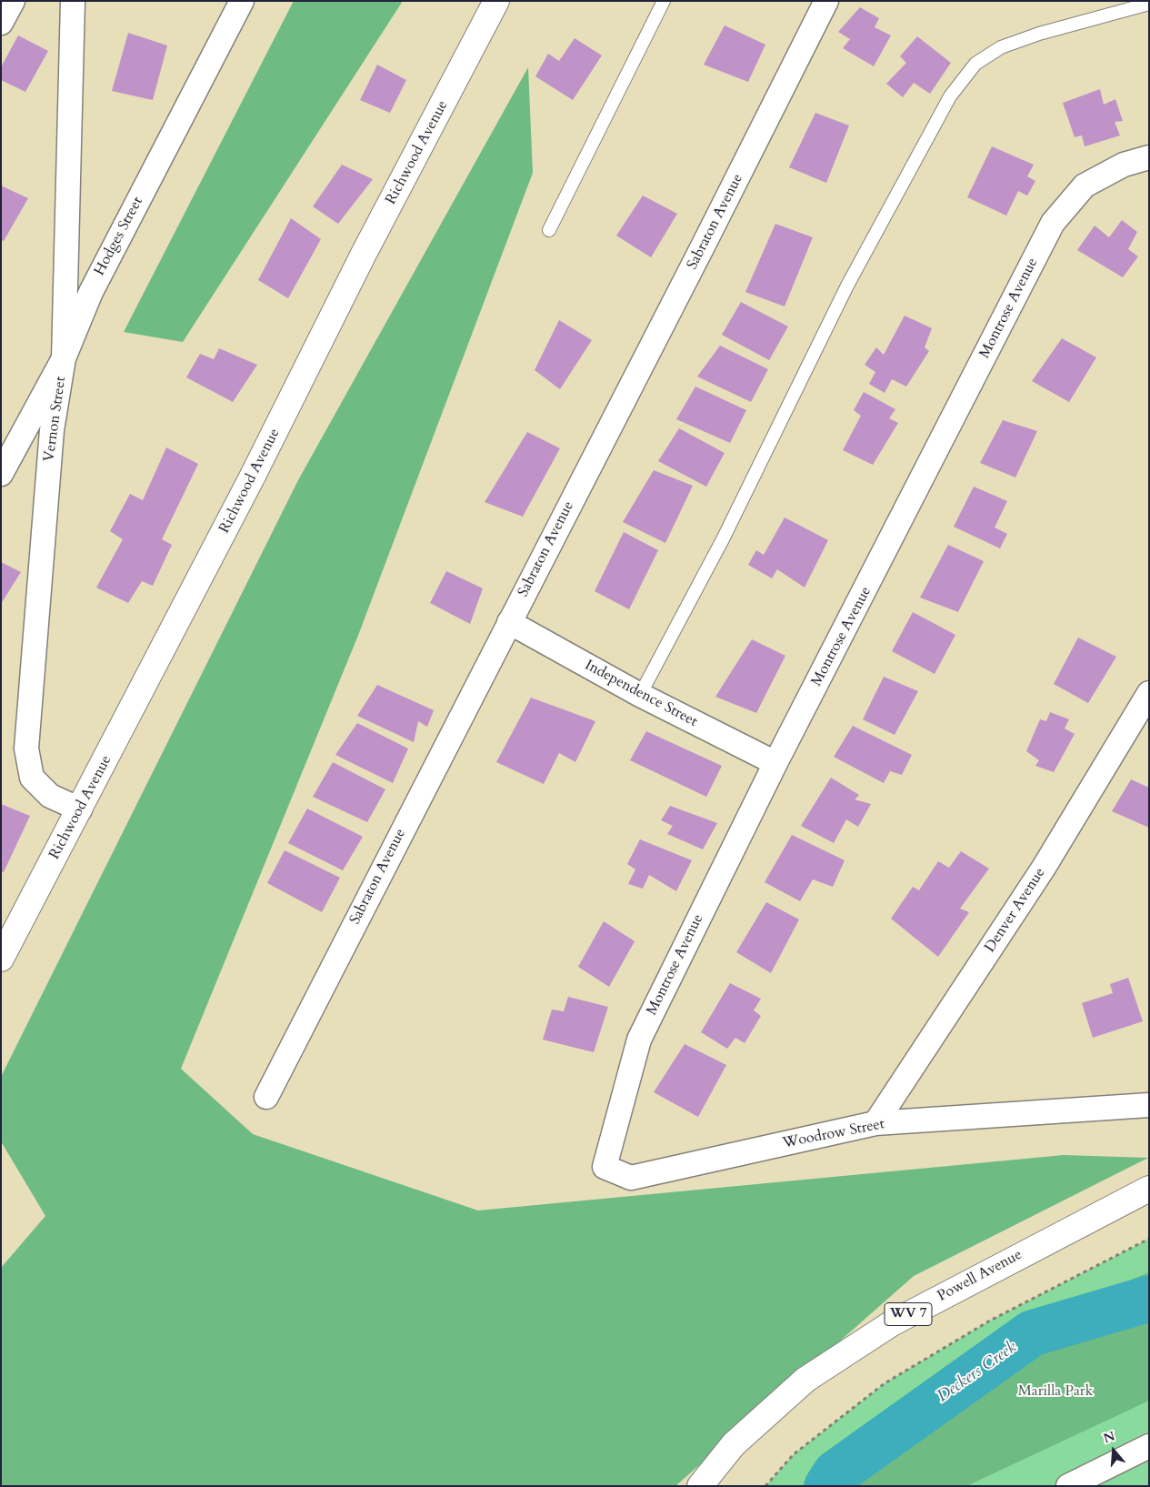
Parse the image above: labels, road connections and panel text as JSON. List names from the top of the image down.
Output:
{
  "streets": {
    "street": [
      "Richwood Avenue",
      "Sabraton Avenue",
      "Hodges Street",
      "Montrose Avenue",
      "Vernon Street",
      "Independence Street",
      "Denver Avenue",
      "Woodrow Street",
      "Powell Avenue",
      "WV 7"
    ]
  },
  "crossings": [
    ["Richwood Avenue", "Vernon Street"],
    ["Sabraton Avenue", "Independence Street"],
    ["Hodges Street", "Vernon Street"],
    ["Montrose Avenue", "Independence Street"],
    ["Montrose Avenue", "Woodrow Street"],
    ["Denver Avenue", "Woodrow Street"]
  ],
  "water": ["Deckers Creek"],
  "parks": ["Marilla Park"],
  "north": "top"
}
